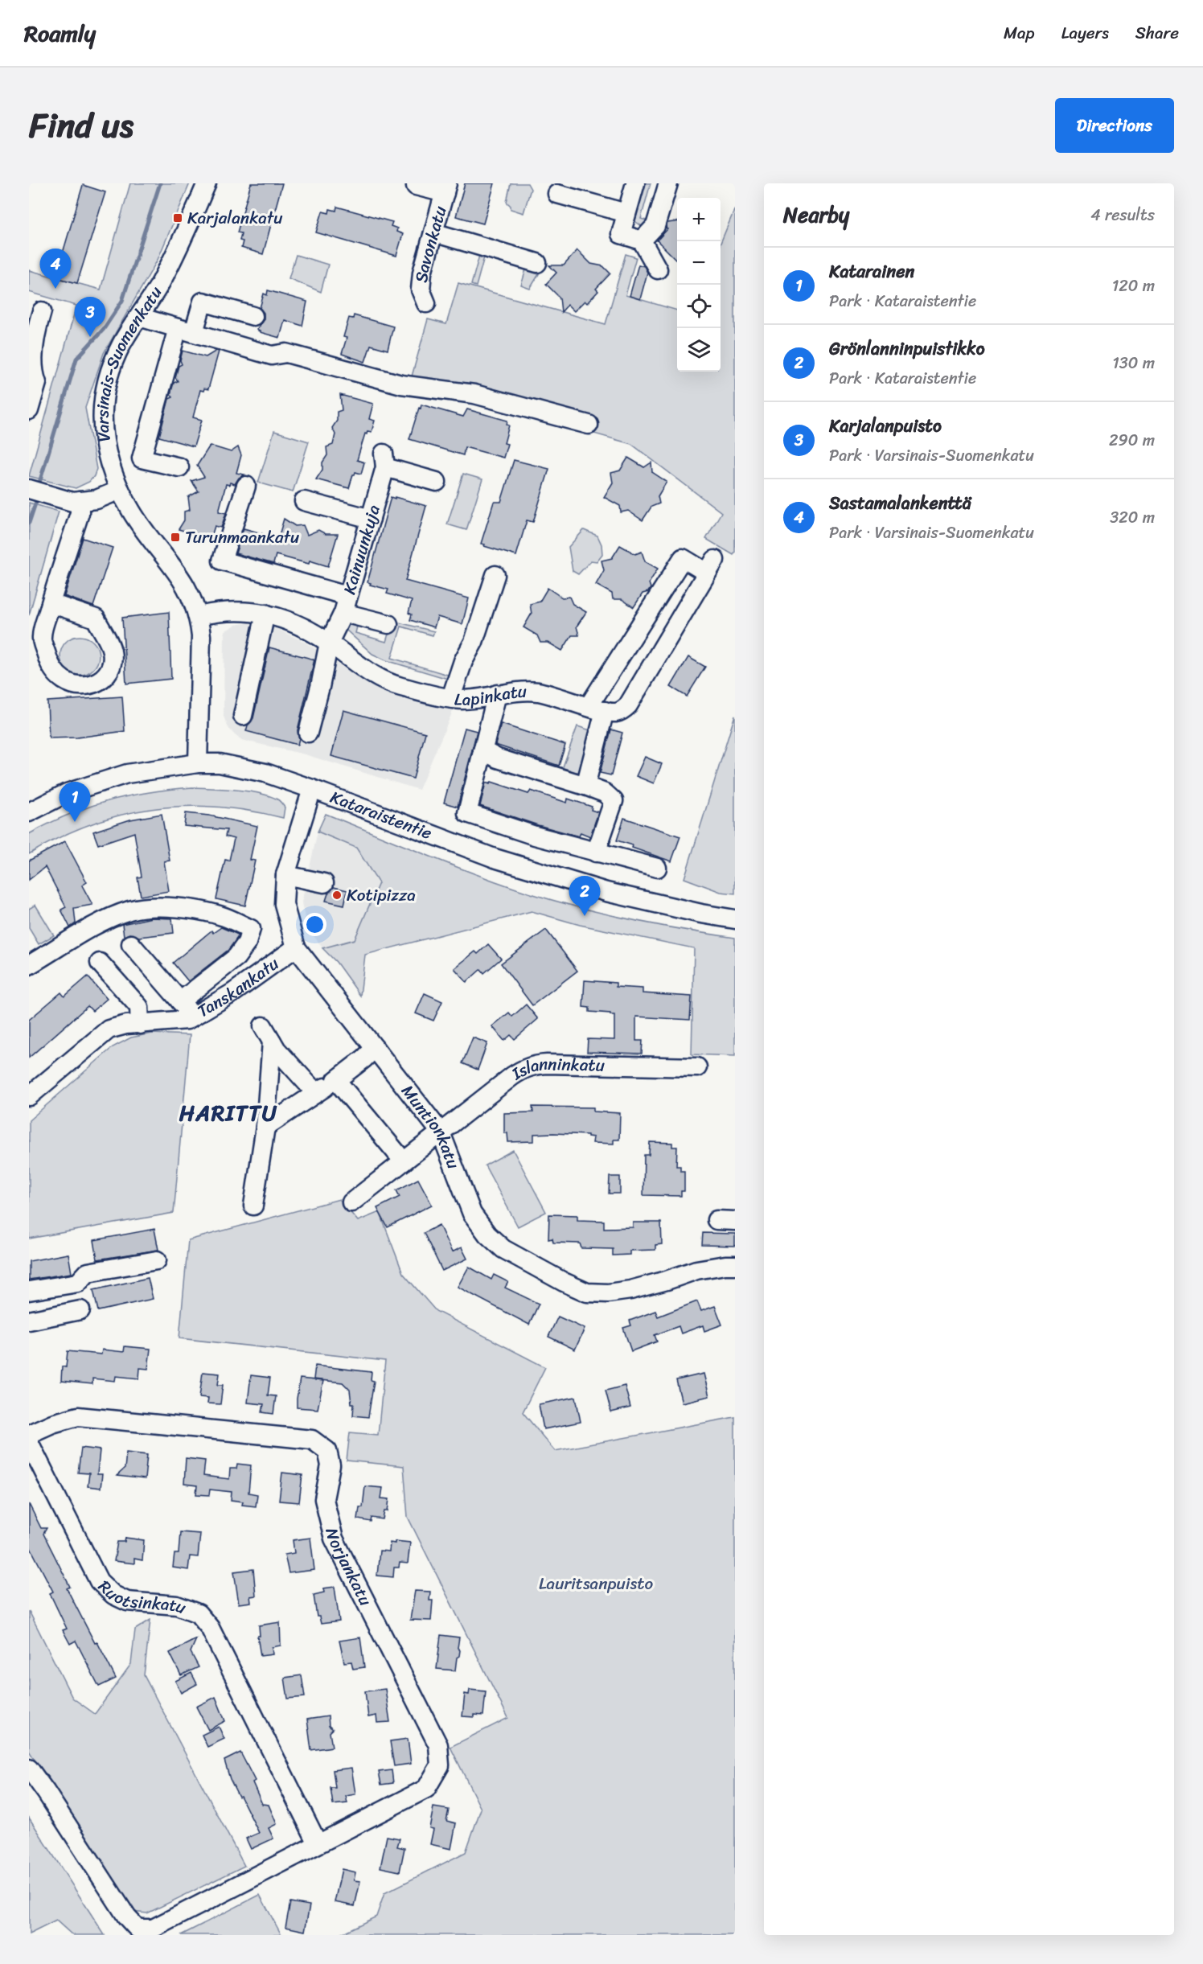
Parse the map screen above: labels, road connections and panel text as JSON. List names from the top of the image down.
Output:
{
  "streets": {
    "street": [
      "Savonkatu",
      "Varsinais-Suomenkatu",
      "Kainuunkuja",
      "Lapinkatu",
      "Kataraistentie",
      "Tanskankatu",
      "Islanninkatu",
      "Muntionkatu",
      "Norjankatu",
      "Ruotsinkatu"
    ]
  },
  "crossings": [
    ["Varsinais-Suomenkatu", "Lapinkatu"],
    ["Varsinais-Suomenkatu", "Kataraistentie"],
    ["Kainuunkuja", "Lapinkatu"],
    ["Kataraistentie", "Muntionkatu"],
    ["Tanskankatu", "Muntionkatu"],
    ["Islanninkatu", "Muntionkatu"],
    ["Norjankatu", "Ruotsinkatu"]
  ],
  "districts": ["HARITTU"],
  "parks": ["Lauritsanpuisto"],
  "places": {
    "transit": ["Karjalankatu", "Turunmaankatu"],
    "other": ["Kotipizza"]
  },
  "page": {
    "header": "Roamly",
    "nav": ["Map", "Layers", "Share"],
    "title": "Find us",
    "buttons": "Directions",
    "heading": ["Nearby", "4 results"],
    "map_buttons": ["+", "−"],
    "list": [
      {
        "mark": "1",
        "name": "Katarainen",
        "note": "Park · Kataraistentie",
        "value": "120 m"
      },
      {
        "mark": "2",
        "name": "Grönlanninpuistikko",
        "note": "Park · Kataraistentie",
        "value": "130 m"
      },
      {
        "mark": "3",
        "name": "Karjalanpuisto",
        "note": "Park · Varsinais-Suomenkatu",
        "value": "290 m"
      },
      {
        "mark": "4",
        "name": "Sastamalankenttä",
        "note": "Park · Varsinais-Suomenkatu",
        "value": "320 m"
      }
    ],
    "pins": [
      "4",
      "3",
      "1",
      "2"
    ]
  }
}
